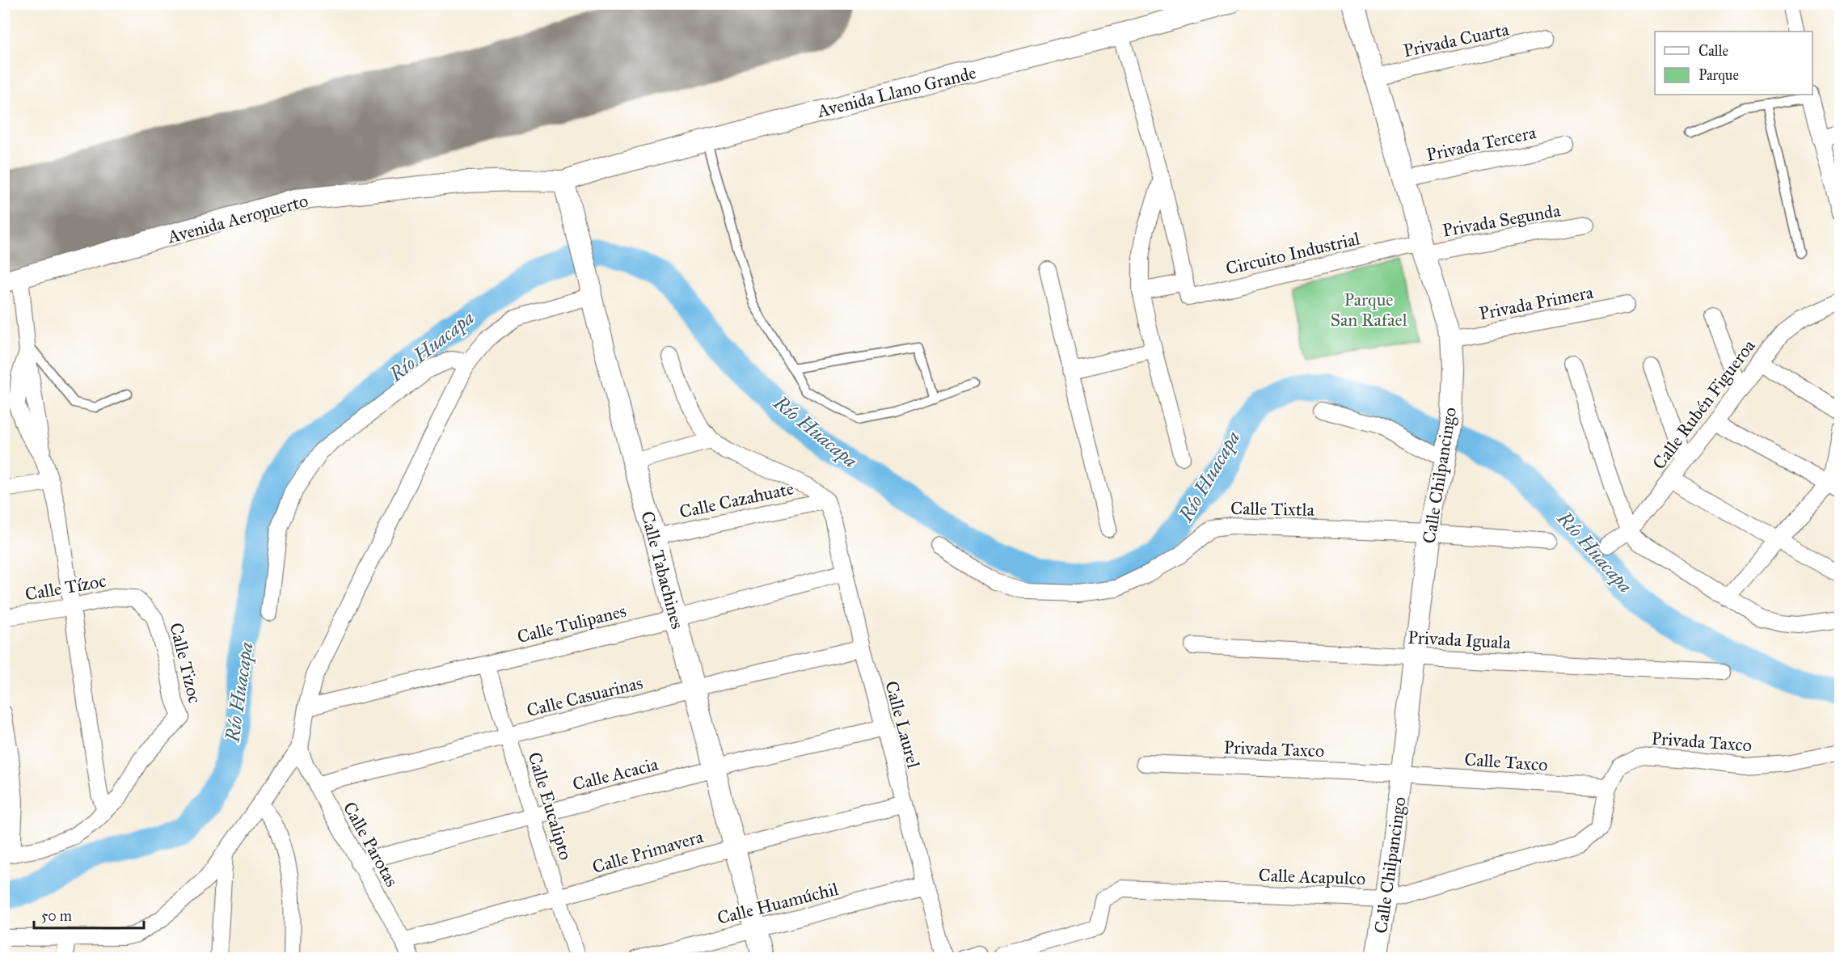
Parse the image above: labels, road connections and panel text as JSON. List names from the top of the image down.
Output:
{
  "streets": {
    "street": [
      "Privada Cuarta",
      "Avenida Llano Grande",
      "Privada Tercera",
      "Avenida Aeropuerto",
      "Privada Segunda",
      "Circuito Industrial",
      "Privada Primera",
      "Calle Rubén Figueroa",
      "Calle Chilpancingo",
      "Calle Cazahuate",
      "Calle Tixtla",
      "Calle Tabachines",
      "Calle Tízoc",
      "Calle Tulipanes",
      "Privada Iguala",
      "Calle Tizoc",
      "Calle Casuarinas",
      "Calle Laurel",
      "Privada Taxco",
      "Calle Taxco",
      "Calle Acacia",
      "Calle Eucalipto",
      "Calle Parotas",
      "Calle Primavera",
      "Calle Acapulco",
      "Calle Huamúchil"
    ]
  },
  "crossings": [
    ["Privada Cuarta", "Calle Chilpancingo"],
    ["Avenida Llano Grande", "Avenida Aeropuerto"],
    ["Avenida Llano Grande", "Circuito Industrial"],
    ["Avenida Llano Grande", "Calle Tabachines"],
    ["Privada Tercera", "Calle Chilpancingo"],
    ["Avenida Aeropuerto", "Calle Tabachines"],
    ["Privada Segunda", "Circuito Industrial"],
    ["Privada Segunda", "Calle Chilpancingo"],
    ["Circuito Industrial", "Calle Chilpancingo"],
    ["Privada Primera", "Calle Chilpancingo"],
    ["Calle Chilpancingo", "Calle Tixtla"],
    ["Calle Chilpancingo", "Privada Iguala"],
    ["Calle Chilpancingo", "Privada Taxco"],
    ["Calle Chilpancingo", "Calle Taxco"],
    ["Calle Chilpancingo", "Calle Acapulco"],
    ["Calle Cazahuate", "Calle Tabachines"],
    ["Calle Cazahuate", "Calle Laurel"],
    ["Calle Tabachines", "Calle Tulipanes"],
    ["Calle Tabachines", "Calle Casuarinas"],
    ["Calle Tabachines", "Calle Acacia"],
    ["Calle Tabachines", "Calle Primavera"],
    ["Calle Tabachines", "Calle Huamúchil"],
    ["Calle Tízoc", "Calle Tizoc"],
    ["Calle Tulipanes", "Calle Laurel"],
    ["Calle Tulipanes", "Calle Eucalipto"],
    ["Calle Casuarinas", "Calle Laurel"],
    ["Calle Casuarinas", "Calle Eucalipto"],
    ["Calle Casuarinas", "Calle Parotas"],
    ["Calle Laurel", "Calle Acacia"],
    ["Calle Laurel", "Calle Primavera"],
    ["Calle Laurel", "Calle Huamúchil"],
    ["Privada Taxco", "Calle Taxco"],
    ["Privada Taxco", "Calle Acapulco"],
    ["Calle Taxco", "Calle Acapulco"],
    ["Calle Acacia", "Calle Eucalipto"],
    ["Calle Acacia", "Calle Parotas"],
    ["Calle Eucalipto", "Calle Primavera"],
    ["Calle Parotas", "Calle Primavera"]
  ],
  "water": ["Río Huacapa"],
  "parks": ["Parque San Rafael"],
  "legend": ["Calle", "Parque"],
  "scale_bar": "50 m"
}
